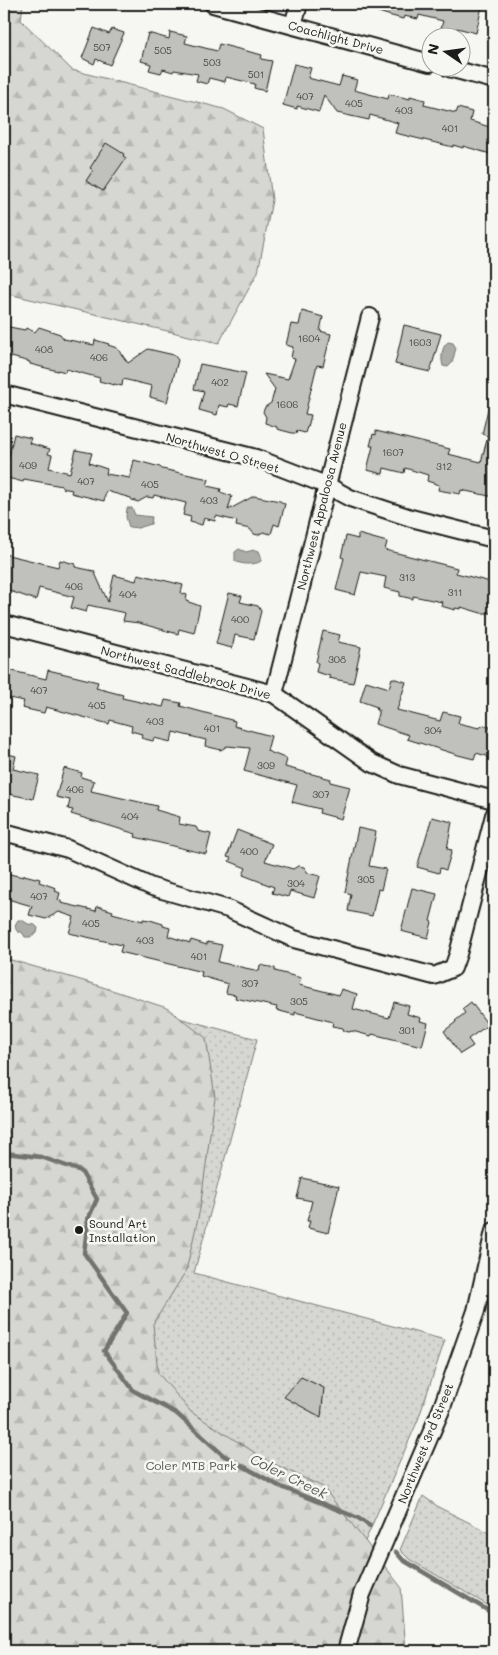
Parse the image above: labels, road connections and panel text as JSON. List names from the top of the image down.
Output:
{
  "streets": {
    "street": [
      "Coachlight Drive",
      "Northwest O Street",
      "Northwest Appaloosa Avenue",
      "Northwest Saddlebrook Drive",
      "Northwest 3rd Street"
    ]
  },
  "crossings": [
    ["Northwest O Street", "Northwest Appaloosa Avenue"],
    ["Northwest Appaloosa Avenue", "Northwest Saddlebrook Drive"]
  ],
  "water": ["Coler Creek"],
  "parks": ["Coler MTB Park"],
  "places": ["Sound Art Installation"],
  "house_numbers": [
    "507",
    "505",
    "503",
    "501",
    "407",
    "405",
    "403",
    "401",
    "1604",
    "1603",
    "408",
    "406",
    "402",
    "1606",
    "1607",
    "409",
    "312",
    "407",
    "405",
    "403",
    "313",
    "406",
    "311",
    "404",
    "400",
    "308",
    "407",
    "405",
    "403",
    "401",
    "304",
    "309",
    "406",
    "307",
    "404",
    "400",
    "305",
    "304",
    "407",
    "405",
    "403",
    "401",
    "307",
    "305",
    "301"
  ],
  "north": "left"
}
